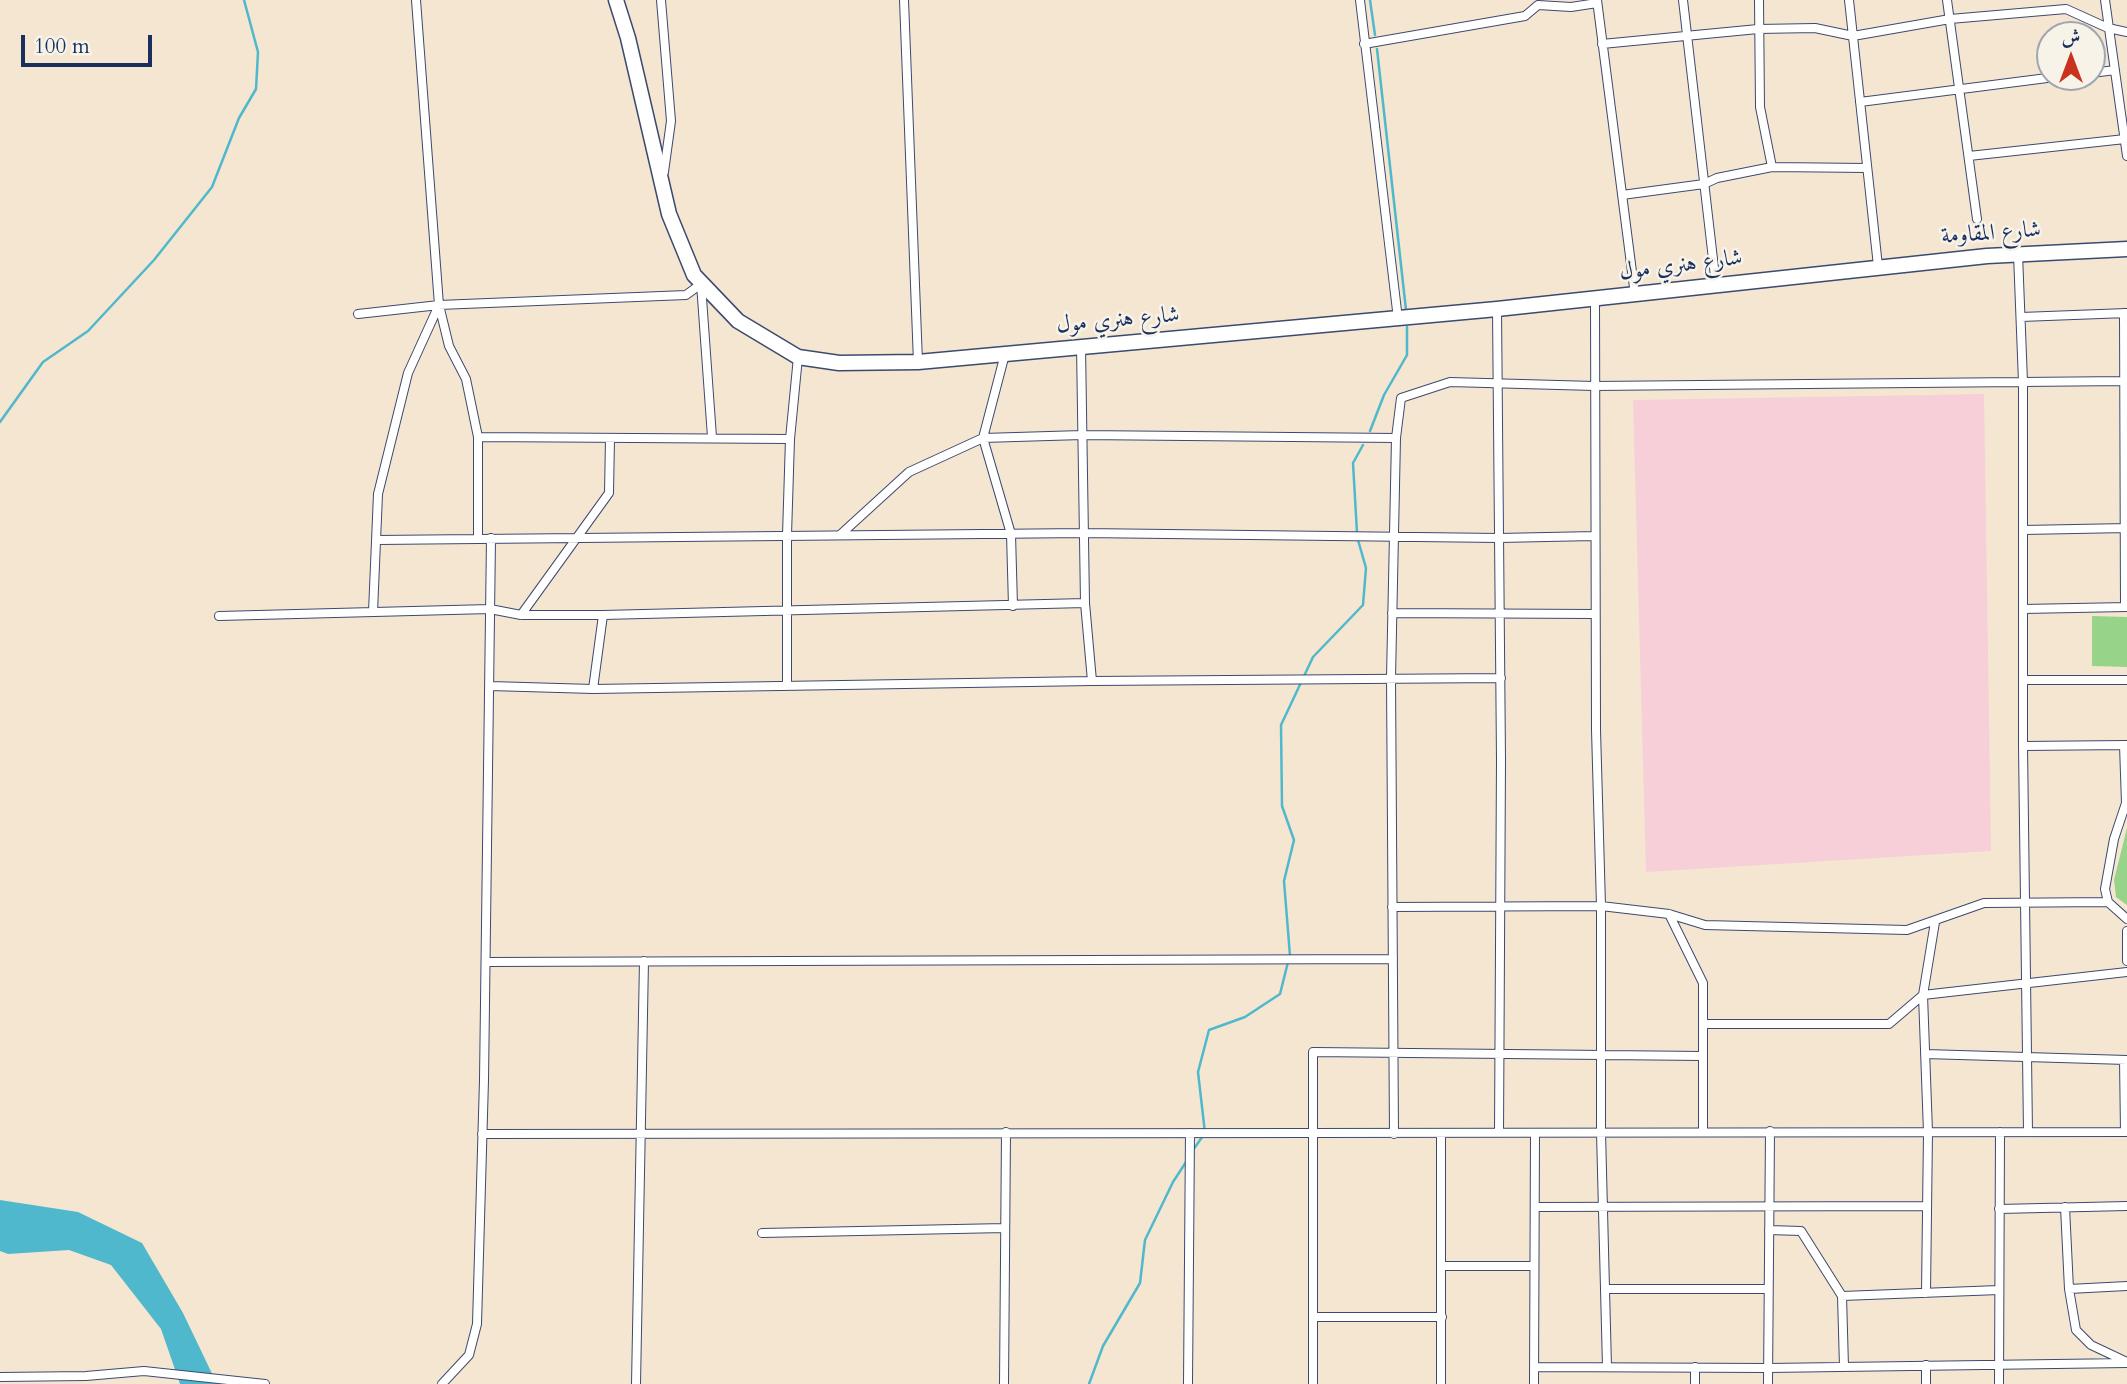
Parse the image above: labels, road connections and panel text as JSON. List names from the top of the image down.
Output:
{
  "streets": {
    "highway": ["شارع المقاومة", "شارع هنري مول"]
  },
  "crossings": [
    ["شارع المقاومة", "شارع هنري مول"]
  ],
  "scale_bar": "100 m",
  "north": "top"
}
